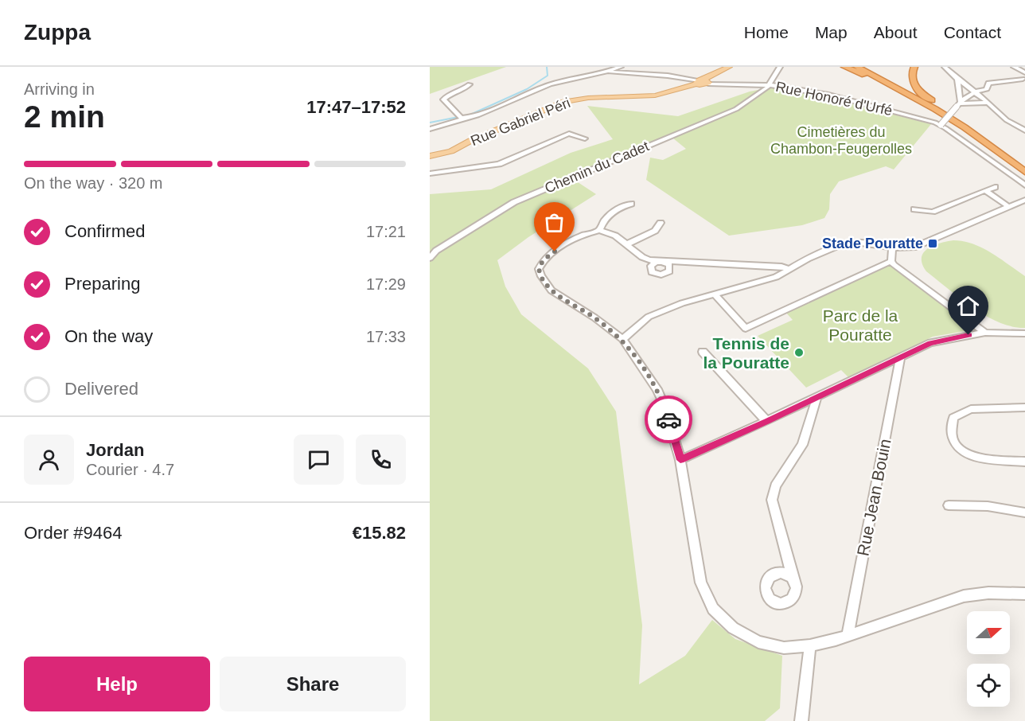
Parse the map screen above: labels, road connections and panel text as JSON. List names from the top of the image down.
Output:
{
  "streets": {
    "main road": ["Rue Gabriel Péri"],
    "street": ["Rue Honoré d'Urfé", "Chemin du Cadet", "Rue Jean Bouin"]
  },
  "crossings": [
    ["Rue Honoré d'Urfé", "Rue Gabriel Péri"],
    ["Rue Honoré d'Urfé", "Chemin du Cadet"]
  ],
  "parks": ["Cimetières du Chambon-Feugerolles", "Parc de la Pouratte"],
  "places": {
    "transit": ["Stade Pouratte"],
    "other": ["Tennis de la Pouratte"]
  },
  "north": "right",
  "page": {
    "header": "Zuppa",
    "nav": [
      "Home",
      "Map",
      "About",
      "Contact"
    ],
    "heading": ["2 min", "Arriving in", "17:47–17:52"],
    "panel": [
      "Jordan",
      "Courier · 4.7",
      "Order #9464",
      "€15.82"
    ],
    "bar": "On the way · 320 m",
    "list": [
      ["Confirmed", "17:21"],
      ["Preparing", "17:29"],
      ["On the way", "17:33"],
      "Delivered"
    ],
    "buttons": ["Help", "Share"]
  }
}
